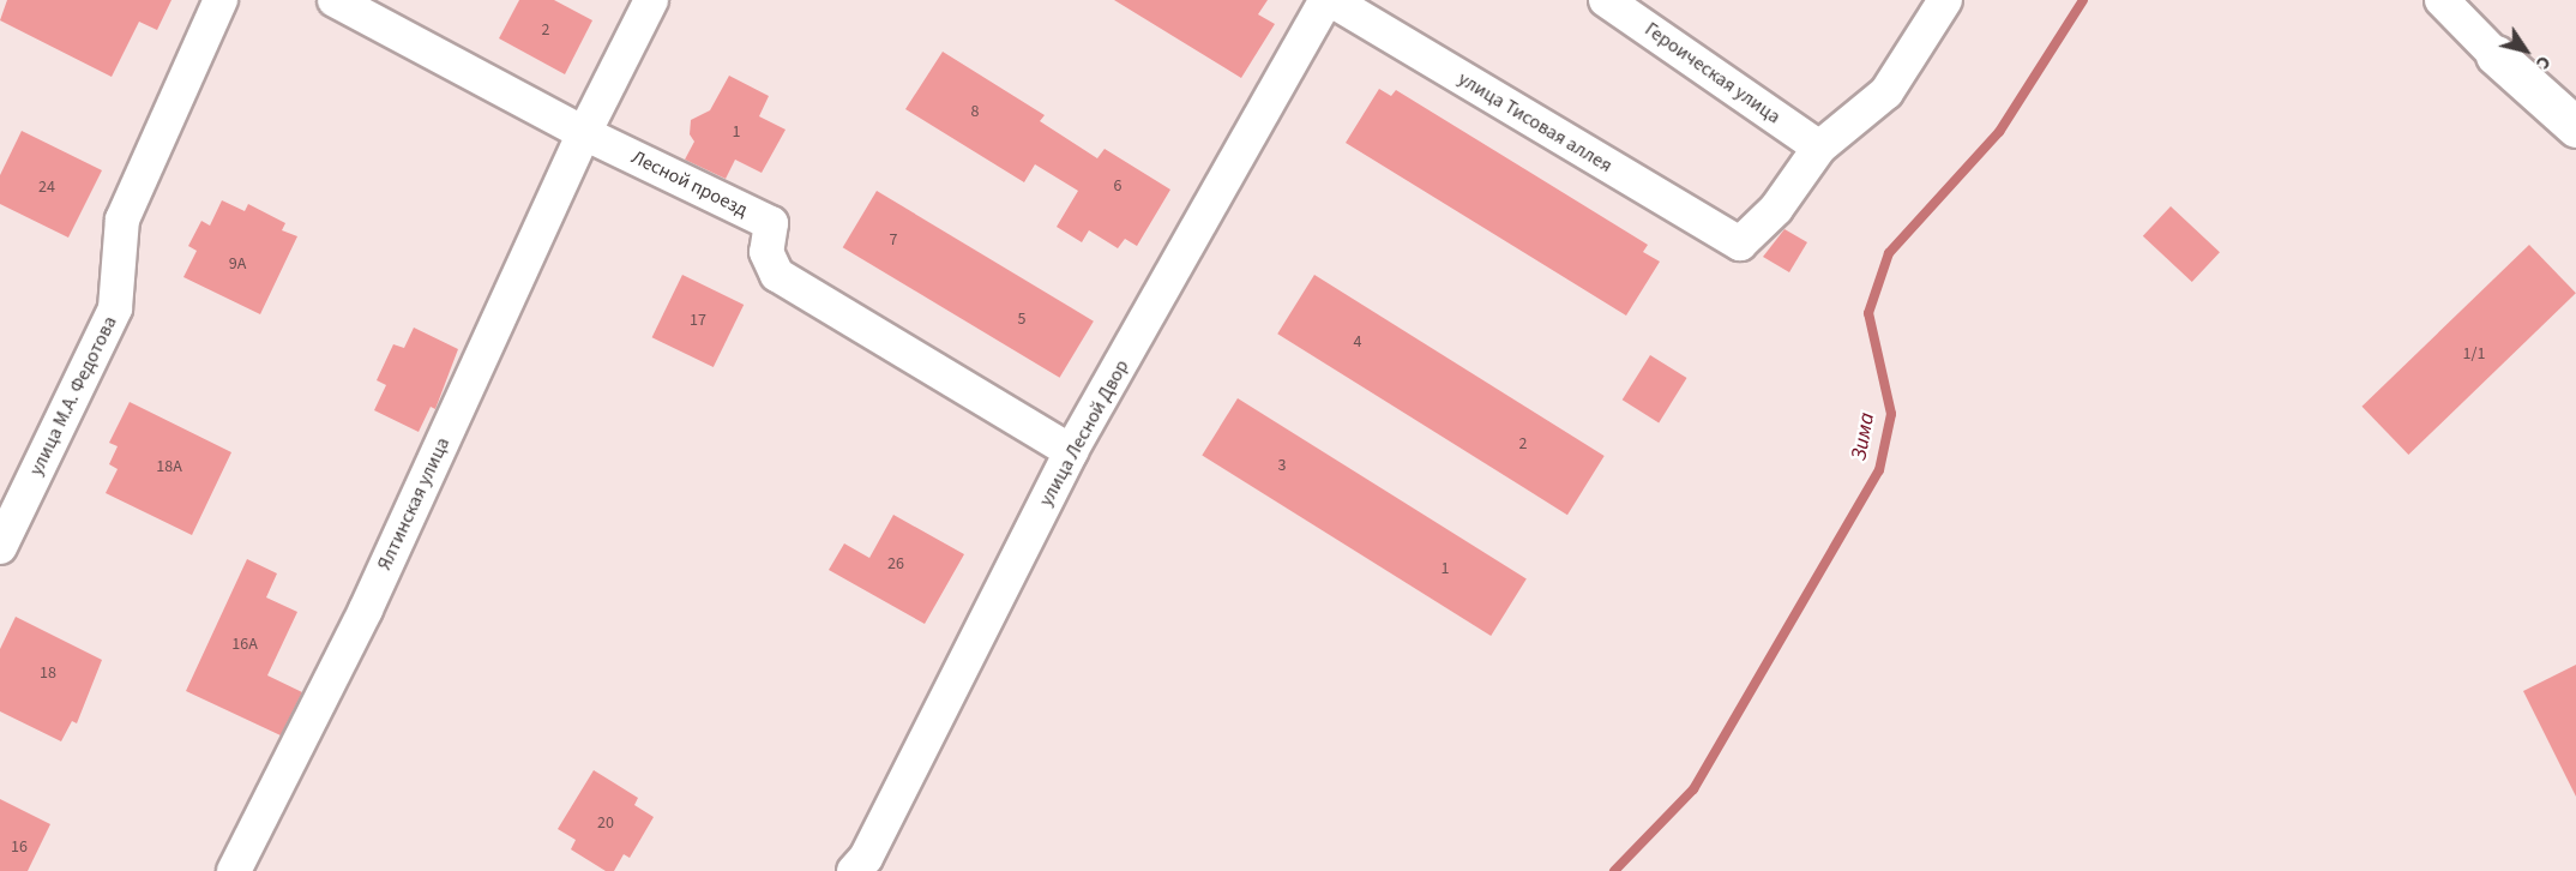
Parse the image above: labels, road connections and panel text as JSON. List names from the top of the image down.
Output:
{
  "streets": {
    "street": [
      "Героическая улица",
      "улица Тисовая аллея",
      "Лесной проезд",
      "улица М.А. Федотова",
      "улица Лесной Двор",
      "Ялтинская улица"
    ]
  },
  "crossings": [
    ["Героическая улица", "улица Тисовая аллея"],
    ["улица Тисовая аллея", "улица Лесной Двор"],
    ["Лесной проезд", "улица Лесной Двор"],
    ["Лесной проезд", "Ялтинская улица"]
  ],
  "water": ["Зима"],
  "house_numbers": [
    "2",
    "8",
    "1",
    "6",
    "24",
    "7",
    "9А",
    "5",
    "17",
    "4",
    "1/1",
    "2",
    "3",
    "18А",
    "26",
    "1",
    "16А",
    "18",
    "20",
    "16"
  ],
  "north": "bottom right"
}
